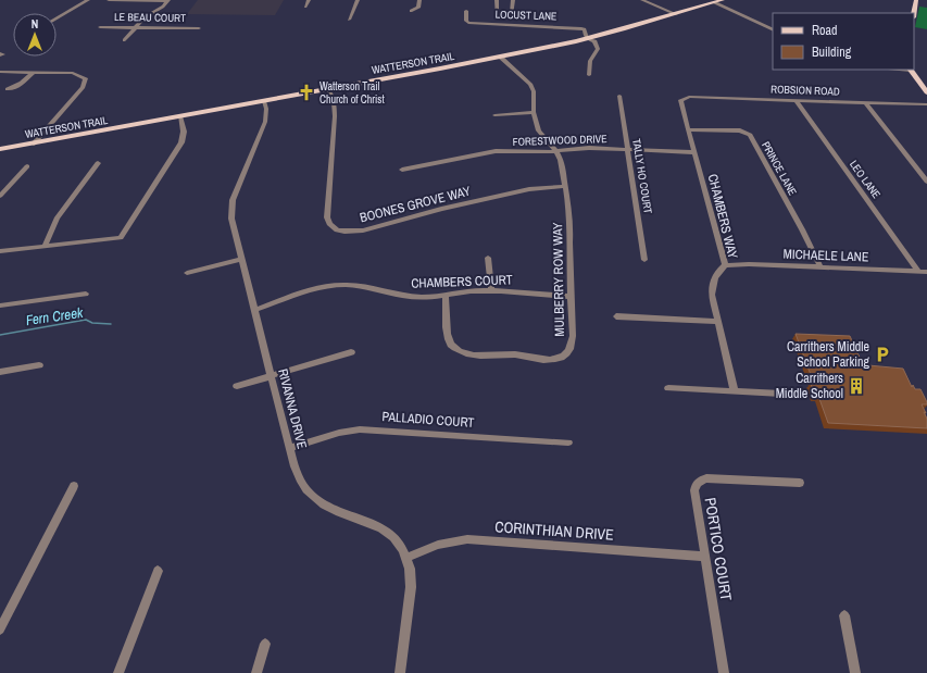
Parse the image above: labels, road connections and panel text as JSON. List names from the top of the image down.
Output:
{
  "streets": {
    "main road": ["WATTERSON TRAIL"],
    "street": [
      "LOCUST LANE",
      "LE BEAU COURT",
      "ROBSION ROAD",
      "FORESTWOOD DRIVE",
      "PRINCE LANE",
      "TALLY HO COURT",
      "LEO LANE",
      "BOONES GROVE WAY",
      "CHAMBERS WAY",
      "MICHAELE LANE",
      "MULBERRY ROW WAY",
      "CHAMBERS COURT",
      "RIVANNA DRIVE",
      "PALLADIO COURT",
      "CORINTHIAN DRIVE",
      "PORTICO COURT"
    ]
  },
  "crossings": [
    ["LOCUST LANE", "WATTERSON TRAIL"],
    ["WATTERSON TRAIL", "BOONES GROVE WAY"],
    ["WATTERSON TRAIL", "MULBERRY ROW WAY"],
    ["WATTERSON TRAIL", "RIVANNA DRIVE"],
    ["ROBSION ROAD", "LEO LANE"],
    ["ROBSION ROAD", "CHAMBERS WAY"],
    ["FORESTWOOD DRIVE", "TALLY HO COURT"],
    ["FORESTWOOD DRIVE", "CHAMBERS WAY"],
    ["FORESTWOOD DRIVE", "MULBERRY ROW WAY"],
    ["PRINCE LANE", "CHAMBERS WAY"],
    ["PRINCE LANE", "MICHAELE LANE"],
    ["LEO LANE", "MICHAELE LANE"],
    ["BOONES GROVE WAY", "MULBERRY ROW WAY"],
    ["CHAMBERS WAY", "MICHAELE LANE"],
    ["MULBERRY ROW WAY", "CHAMBERS COURT"],
    ["CHAMBERS COURT", "RIVANNA DRIVE"],
    ["RIVANNA DRIVE", "PALLADIO COURT"],
    ["RIVANNA DRIVE", "CORINTHIAN DRIVE"],
    ["CORINTHIAN DRIVE", "PORTICO COURT"]
  ],
  "water": ["Fern Creek"],
  "places": {
    "church": ["Watterson Trail Church of Christ"],
    "parking": ["Carrithers Middle School Parking"],
    "building": ["Carrithers Middle School"]
  },
  "legend": ["Road", "Building"],
  "north": "top"
}
